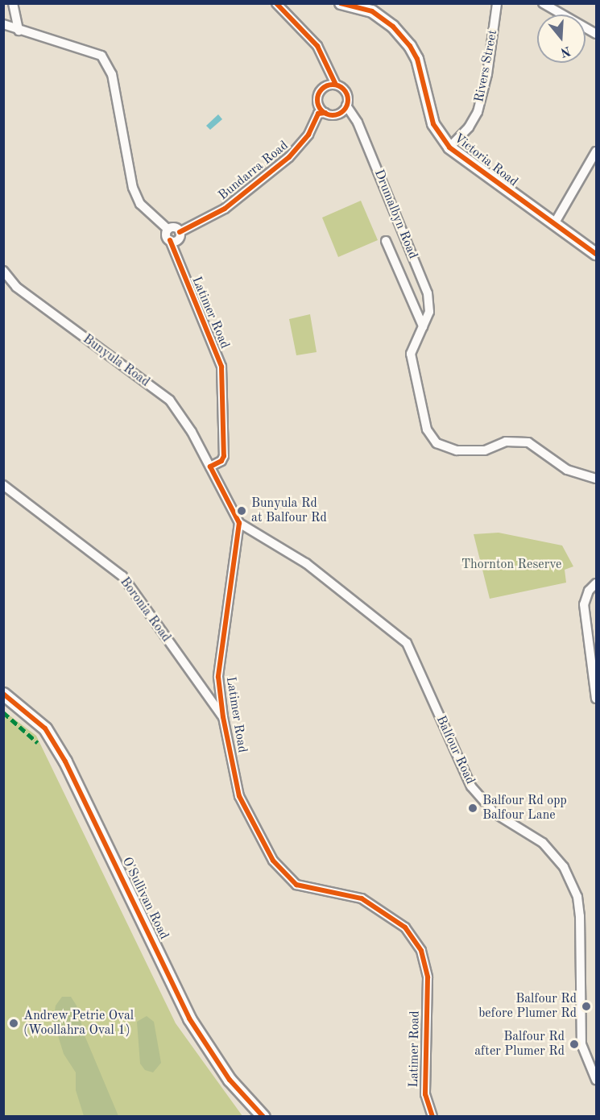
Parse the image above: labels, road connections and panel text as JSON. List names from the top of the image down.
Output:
{
  "streets": {
    "main road": ["O'Sullivan Road"],
    "street": [
      "Rivers Street",
      "Victoria Road",
      "Bundarra Road",
      "Drumalbyn Road",
      "Latimer Road",
      "Bunyula Road",
      "Boronia Road",
      "Balfour Road"
    ]
  },
  "crossings": [
    ["Rivers Street", "Victoria Road"],
    ["Bundarra Road", "Drumalbyn Road"],
    ["Bundarra Road", "Latimer Road"],
    ["Latimer Road", "Bunyula Road"],
    ["Latimer Road", "Boronia Road"],
    ["Latimer Road", "Balfour Road"]
  ],
  "parks": ["Thornton Reserve"],
  "places": [
    "Bunyula Rd at Balfour Rd",
    "Balfour Rd opp Balfour Lane",
    "Balfour Rd before Plumer Rd",
    "Andrew Petrie Oval (Woollahra Oval 1)",
    "Balfour Rd after Plumer Rd"
  ],
  "north": "bottom"
}
